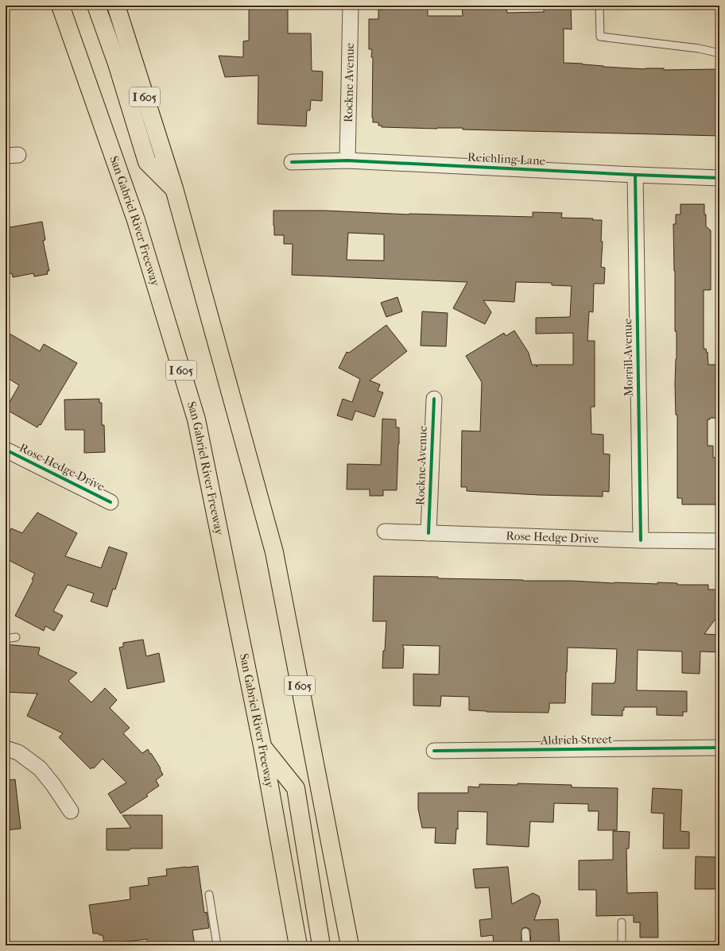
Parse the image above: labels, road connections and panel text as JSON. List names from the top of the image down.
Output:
{
  "streets": {
    "highway": ["I 605", "San Gabriel River Freeway"],
    "street": [
      "Rockne Avenue",
      "Reichling Lane",
      "Morrill Avenue",
      "Rose Hedge Drive",
      "Aldrich Street"
    ]
  },
  "crossings": [
    ["Rockne Avenue", "Reichling Lane"],
    ["Rockne Avenue", "Rose Hedge Drive"],
    ["Reichling Lane", "Morrill Avenue"],
    ["Morrill Avenue", "Rose Hedge Drive"]
  ]
}
